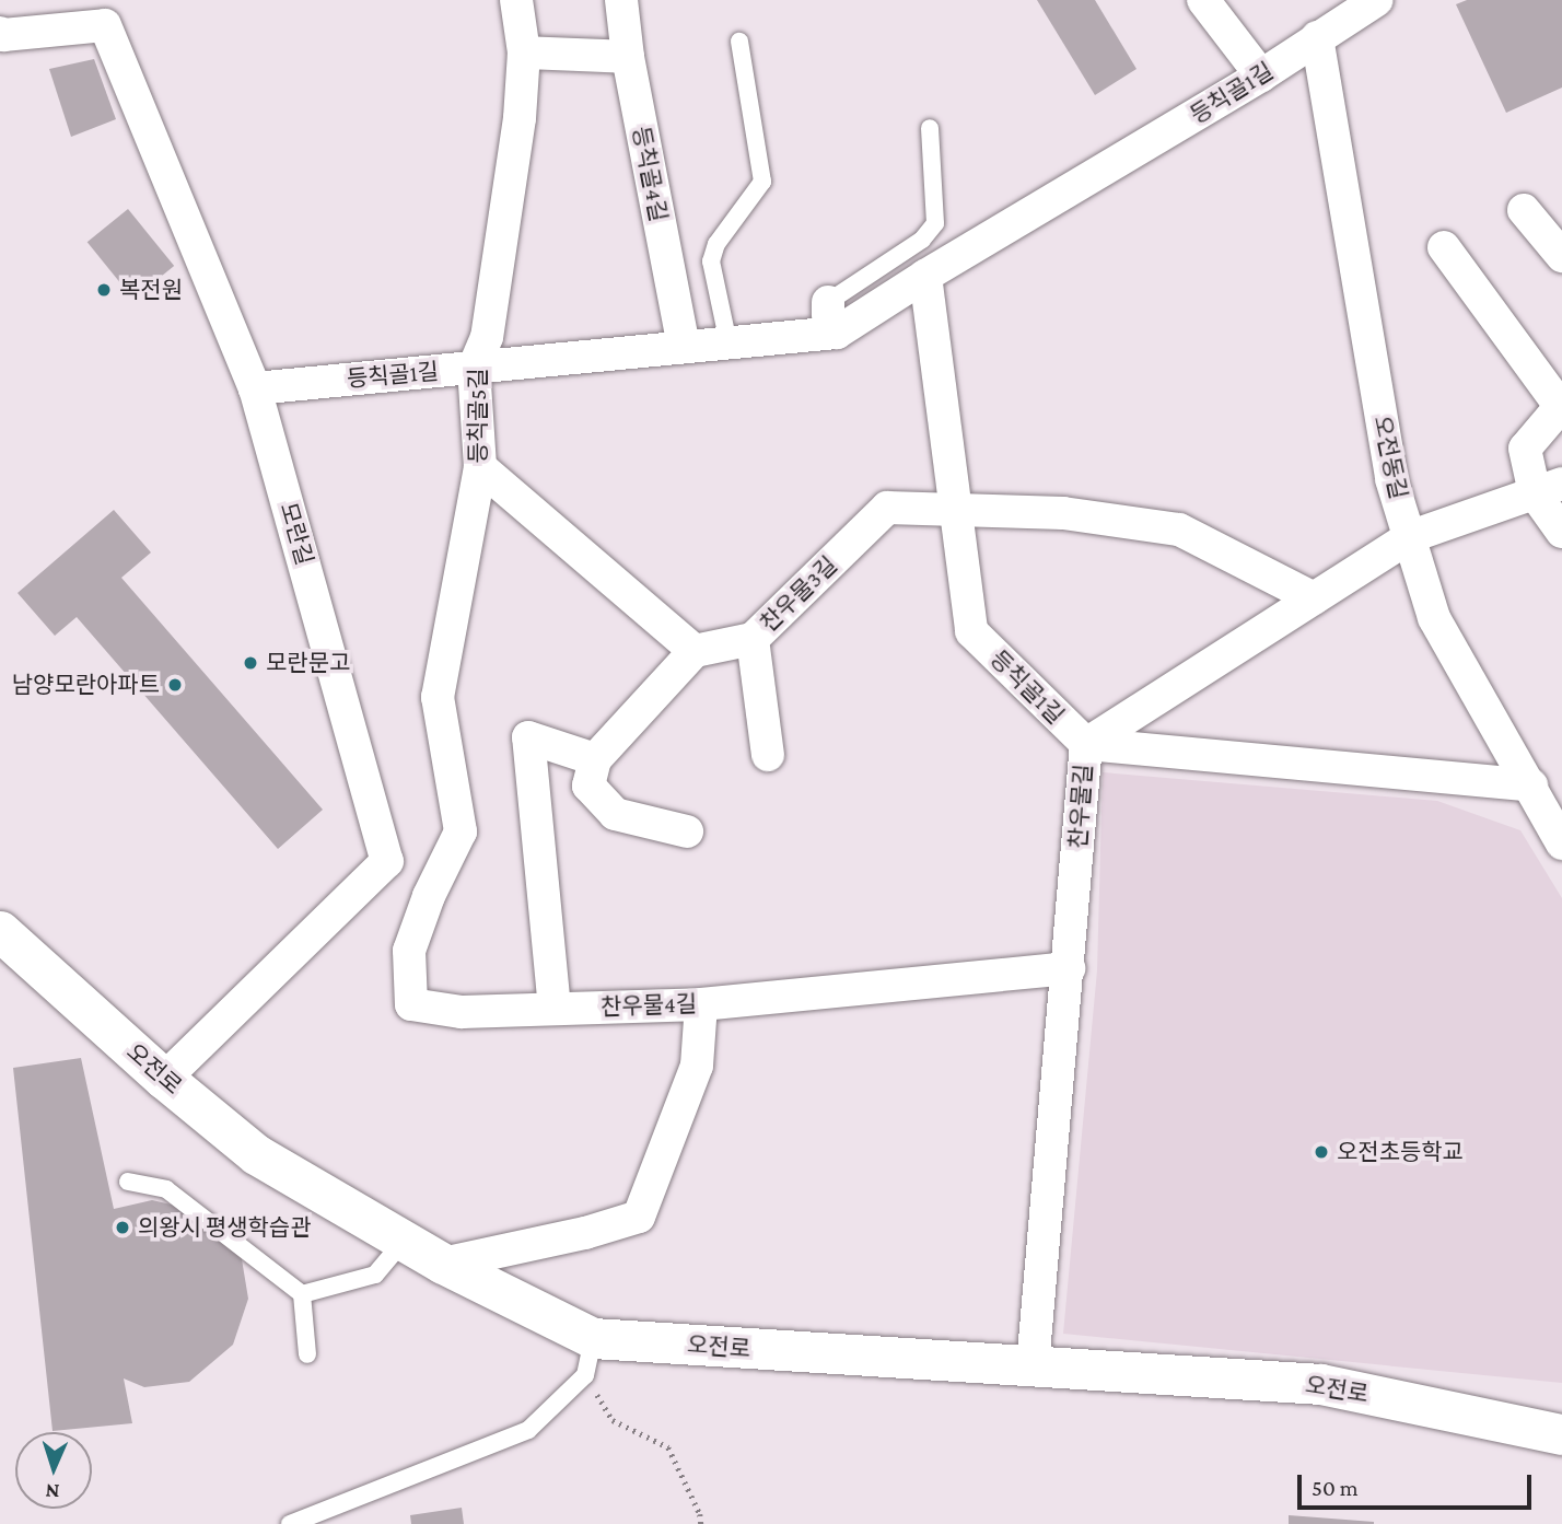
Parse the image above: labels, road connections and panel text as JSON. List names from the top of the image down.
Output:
{
  "streets": {
    "street": [
      "등칙골1길",
      "등칙골4길",
      "등칙골5길",
      "오전동길",
      "모란길",
      "찬우물3길",
      "찬우물길",
      "찬우물4길",
      "오전로"
    ]
  },
  "crossings": [
    ["등칙골1길", "등칙골4길"],
    ["등칙골1길", "등칙골5길"],
    ["등칙골1길", "오전동길"],
    ["등칙골1길", "모란길"],
    ["등칙골1길", "찬우물3길"],
    ["등칙골1길", "찬우물길"],
    ["등칙골5길", "찬우물4길"],
    ["오전동길", "찬우물길"],
    ["모란길", "오전로"],
    ["찬우물3길", "찬우물길"],
    ["찬우물길", "찬우물4길"],
    ["찬우물길", "오전로"]
  ],
  "places": [
    "복전원",
    "모란문고",
    "남양모란아파트",
    "오전초등학교",
    "의왕시 평생학습관"
  ],
  "scale_bar": "50 m",
  "north": "bottom"
}
